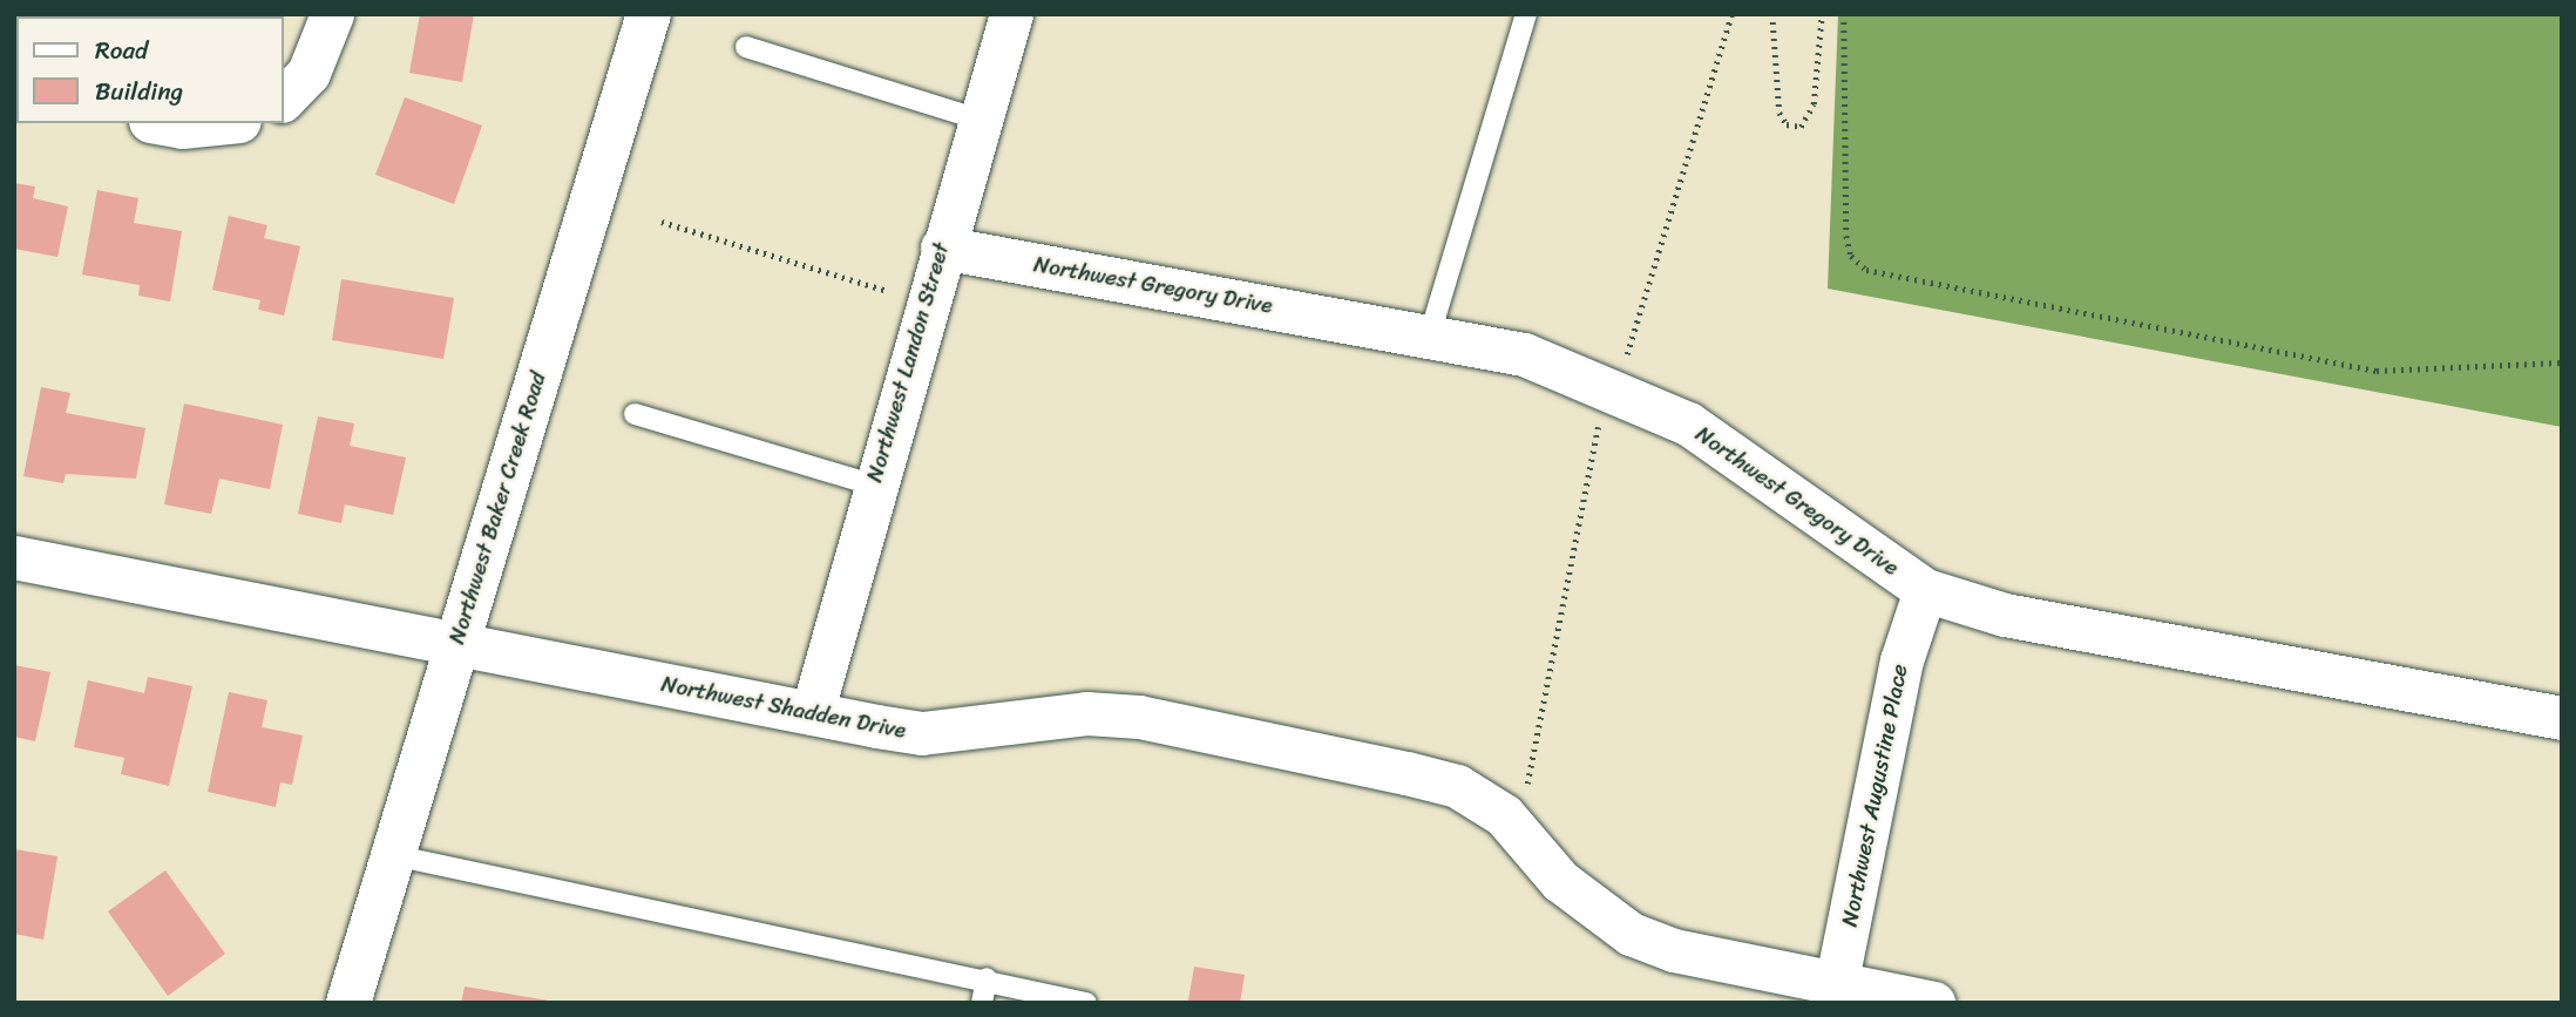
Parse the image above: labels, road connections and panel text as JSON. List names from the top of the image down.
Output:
{
  "streets": {
    "main road": ["Northwest Baker Creek Road"],
    "street": [
      "Northwest Gregory Drive",
      "Northwest Landon Street",
      "Northwest Shadden Drive",
      "Northwest Augustine Place"
    ]
  },
  "crossings": [
    ["Northwest Gregory Drive", "Northwest Landon Street"],
    ["Northwest Gregory Drive", "Northwest Augustine Place"],
    ["Northwest Landon Street", "Northwest Shadden Drive"],
    ["Northwest Baker Creek Road", "Northwest Shadden Drive"],
    ["Northwest Shadden Drive", "Northwest Augustine Place"]
  ],
  "legend": ["Road", "Building"]
}
